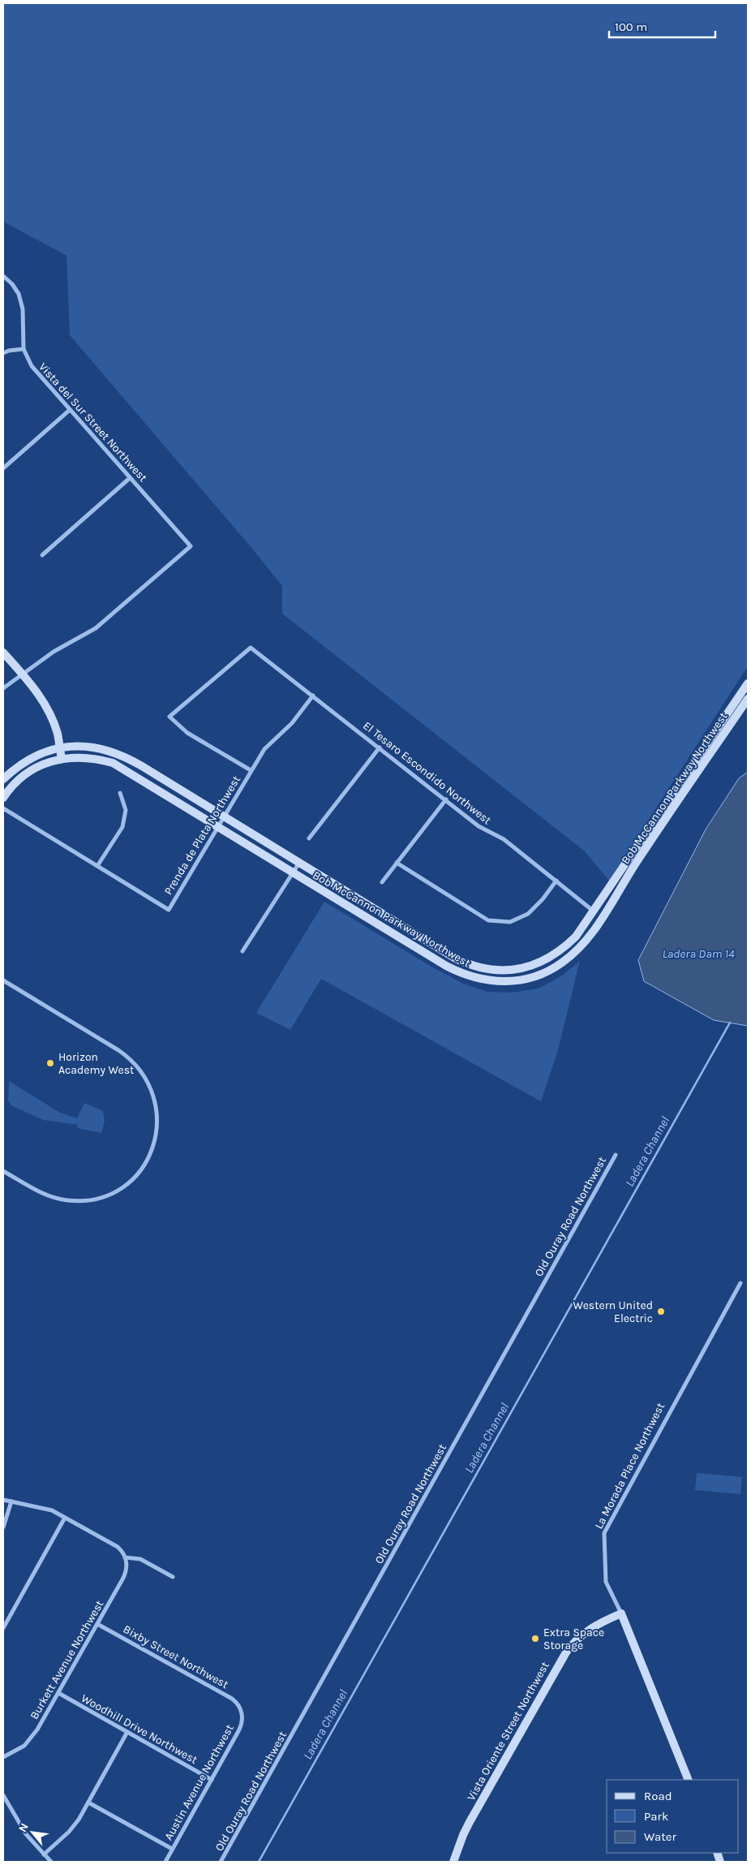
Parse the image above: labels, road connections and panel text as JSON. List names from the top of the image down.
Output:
{
  "streets": {
    "street": [
      "Vista del Sur Street Northwest",
      "El Tesaro Escondido Northwest",
      "Bob McCannon Parkway Northwest",
      "Prenda de Plata Northwest",
      "Old Ouray Road Northwest",
      "La Morada Place Northwest",
      "Bixby Street Northwest",
      "Burkett Avenue Northwest",
      "Woodhill Drive Northwest",
      "Vista Oriente Street Northwest",
      "Austin Avenue Northwest"
    ]
  },
  "crossings": [
    ["El Tesaro Escondido Northwest", "Bob McCannon Parkway Northwest"],
    ["El Tesaro Escondido Northwest", "Prenda de Plata Northwest"],
    ["Bob McCannon Parkway Northwest", "Prenda de Plata Northwest"],
    ["La Morada Place Northwest", "Vista Oriente Street Northwest"],
    ["Bixby Street Northwest", "Burkett Avenue Northwest"],
    ["Bixby Street Northwest", "Austin Avenue Northwest"],
    ["Burkett Avenue Northwest", "Woodhill Drive Northwest"],
    ["Woodhill Drive Northwest", "Austin Avenue Northwest"]
  ],
  "water": ["Ladera Dam 14", "Ladera Channel"],
  "places": ["Horizon Academy West", "Western United Electric", "Extra Space Storage"],
  "legend": ["Road", "Park", "Water"],
  "scale_bar": "100 m",
  "north": "top left"
}
